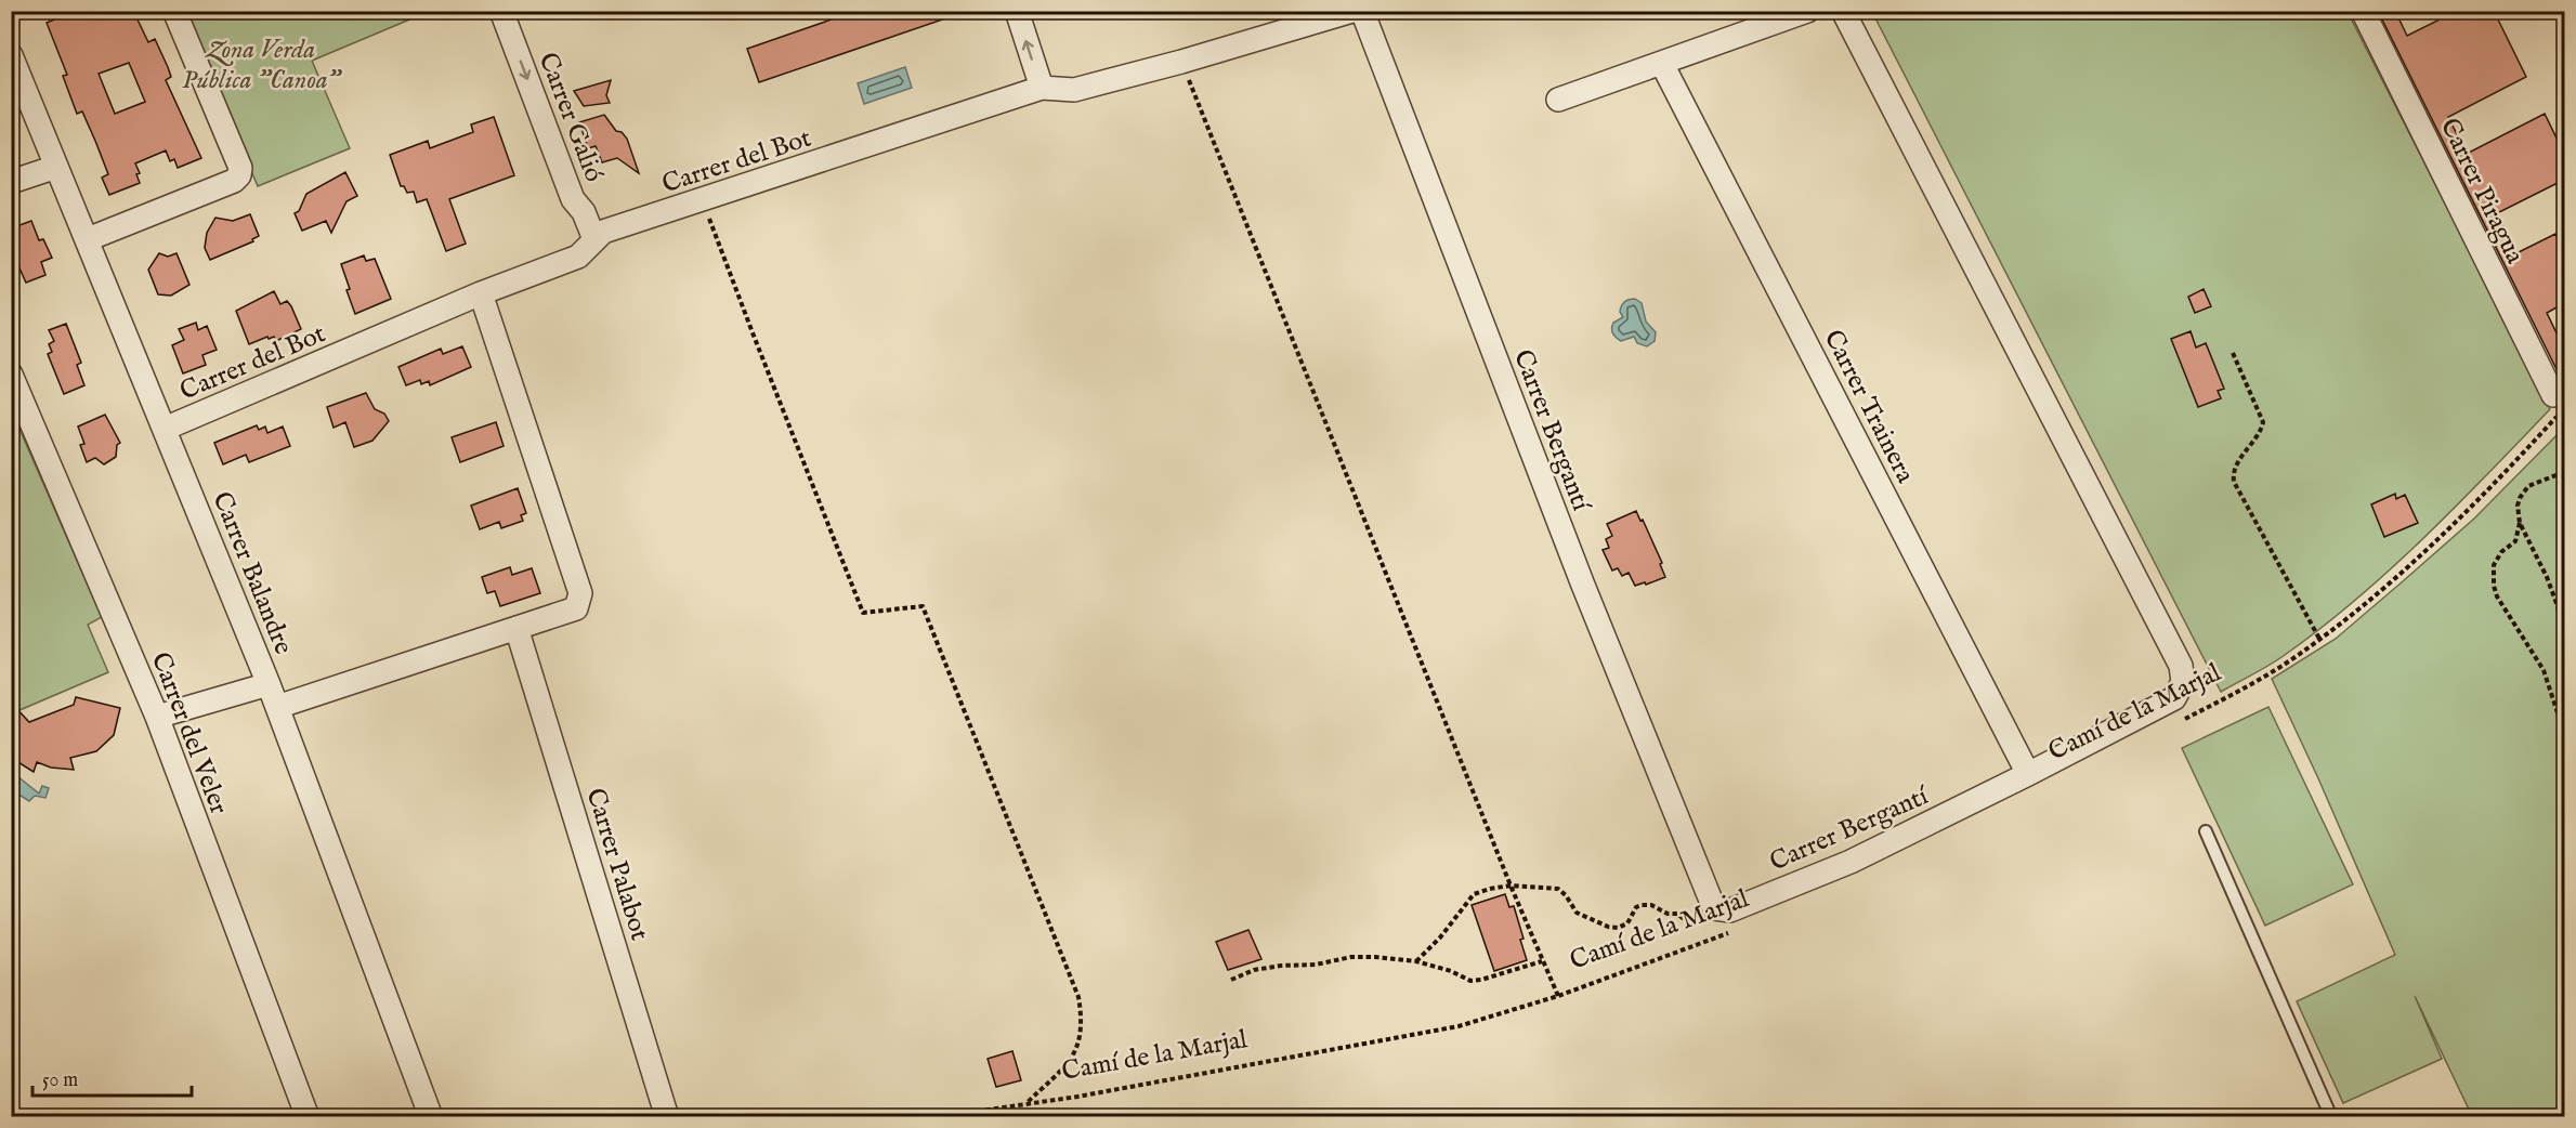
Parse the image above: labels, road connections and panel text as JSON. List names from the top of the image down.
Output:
{
  "streets": {
    "street": [
      "Carrer Galió",
      "Carrer del Bot",
      "Carrer Piragua",
      "Carrer Trainera",
      "Carrer Bergantí",
      "Carrer Balandre",
      "Carrer del Veler",
      "Carrer Palabot"
    ],
    "path": ["Camí de la Marjal"]
  },
  "crossings": [
    ["Carrer Galió", "Carrer del Bot"],
    ["Carrer del Bot", "Carrer Balandre"],
    ["Carrer Piragua", "Camí de la Marjal"],
    ["Carrer Trainera", "Carrer Bergantí"]
  ],
  "one_way": ["Carrer Galió"],
  "parks": ["Zona Verda Pública \"Canoa\""],
  "scale_bar": "50 m"
}
